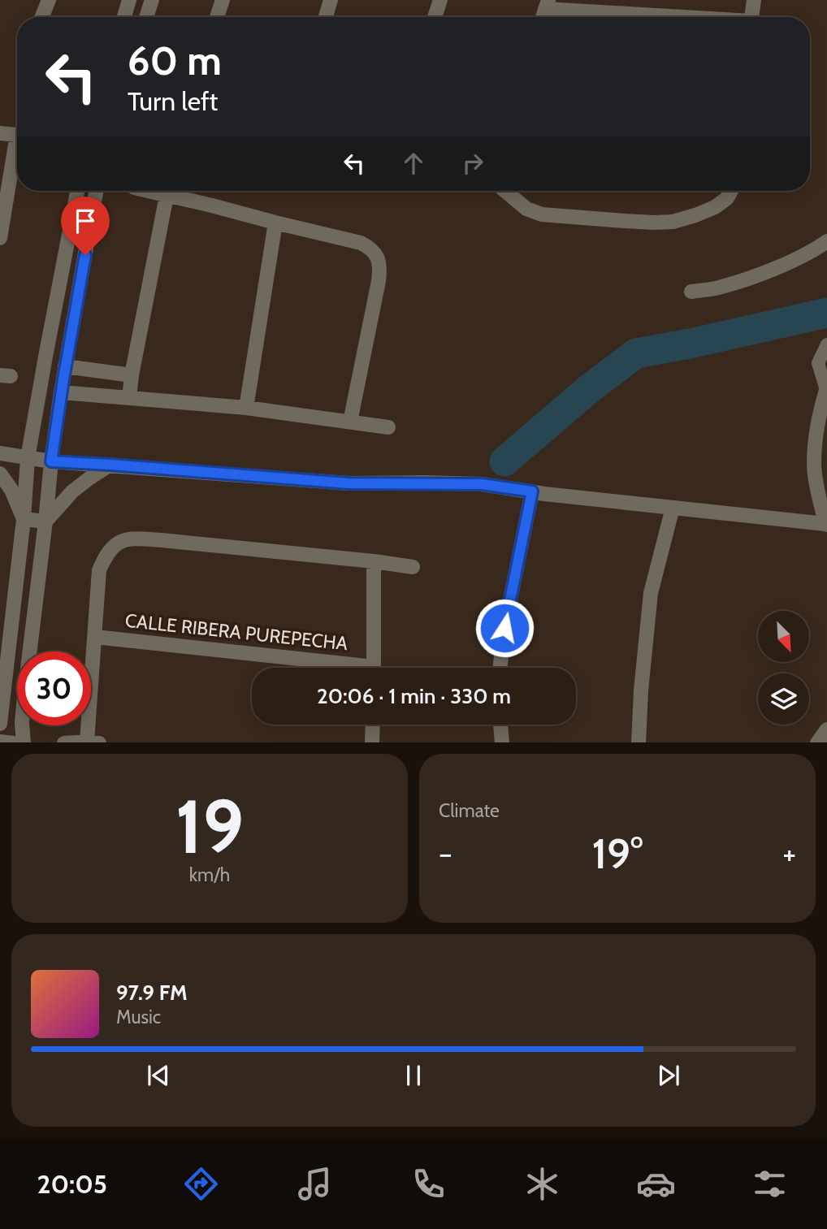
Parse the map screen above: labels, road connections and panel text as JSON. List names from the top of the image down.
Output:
{
  "streets": {
    "street": ["CALLE RIBERA PUREPECHA"]
  },
  "north": "bottom right",
  "page": {
    "turn": ["60 m", "Turn left"],
    "limit": "30",
    "trip": "20:06 · 1 min · 330 m",
    "tile": [
      ["19", "km/h"],
      "Climate"
    ],
    "heat": ["−", "19°", "+"],
    "song": ["97.9 FM", "Music"],
    "tabs": "20:05"
  }
}
